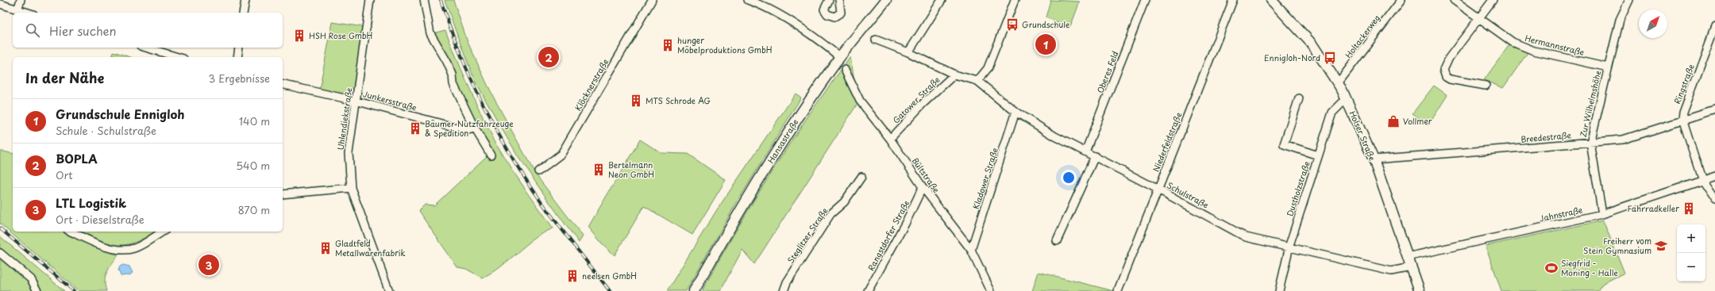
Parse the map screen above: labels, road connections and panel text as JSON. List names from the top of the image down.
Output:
{
  "streets": {
    "main road": ["Holser Straße", "Hansastraße"],
    "street": [
      "Holtackerweg",
      "Hermannstraße",
      "Oberes Feld",
      "Ringstraße",
      "Klöcknerstraße",
      "Gatower Straße",
      "Junkersstraße",
      "Zur Wilhelmshöhe",
      "Uhlendiekstraße",
      "Breedestraße",
      "Niederfeldstraße",
      "Bültstraße",
      "Kladower Straße",
      "Dustholzstraße",
      "Schulstraße",
      "Jahnstraße",
      "Steglitzer Straße",
      "Rangstdorfer Straße"
    ]
  },
  "crossings": [
    ["Holtackerweg", "Holser Straße"],
    ["Hermannstraße", "Zur Wilhelmshöhe"],
    ["Oberes Feld", "Schulstraße"],
    ["Ringstraße", "Breedestraße"],
    ["Ringstraße", "Jahnstraße"],
    ["Gatower Straße", "Bültstraße"],
    ["Gatower Straße", "Schulstraße"],
    ["Junkersstraße", "Uhlendiekstraße"],
    ["Zur Wilhelmshöhe", "Breedestraße"],
    ["Zur Wilhelmshöhe", "Jahnstraße"],
    ["Holser Straße", "Breedestraße"],
    ["Holser Straße", "Dustholzstraße"],
    ["Holser Straße", "Schulstraße"],
    ["Holser Straße", "Jahnstraße"],
    ["Niederfeldstraße", "Schulstraße"],
    ["Bültstraße", "Kladower Straße"],
    ["Bültstraße", "Rangstdorfer Straße"],
    ["Kladower Straße", "Schulstraße"],
    ["Dustholzstraße", "Schulstraße"]
  ],
  "places": {
    "bus stop": ["Grundschule", "Ennigloh-Nord"],
    "building": [
      "HSH Rose GmbH",
      "hunger Möbelproduktions GmbH",
      "MTS Schrode AG",
      "Bäumer Nutzfahrzeuge & Spedition",
      "Bertelmann Neon GmbH",
      "Fahrradkeller",
      "Gladtfeld Metallwarenfabrik",
      "neelsen GmbH"
    ],
    "shop": ["Vollmer"],
    "school or university": ["Freiherr vom Stein Gymnasium"],
    "sports": ["Siegfrid - Moning - Halle"]
  },
  "north": "top right",
  "page": {
    "search": "Hier suchen",
    "pins": ["1", "2", "3"],
    "heading": ["In der Nähe", "3 Ergebnisse"],
    "list": [
      {
        "mark": "1",
        "name": "Grundschule Ennigloh",
        "note": "Schule · Schulstraße",
        "value": "140 m"
      },
      {
        "mark": "2",
        "name": "BOPLA",
        "note": "Ort",
        "value": "540 m"
      },
      {
        "mark": "3",
        "name": "LTL Logistik",
        "note": "Ort · Dieselstraße",
        "value": "870 m"
      }
    ],
    "map_buttons": ["+", "−"]
  }
}
